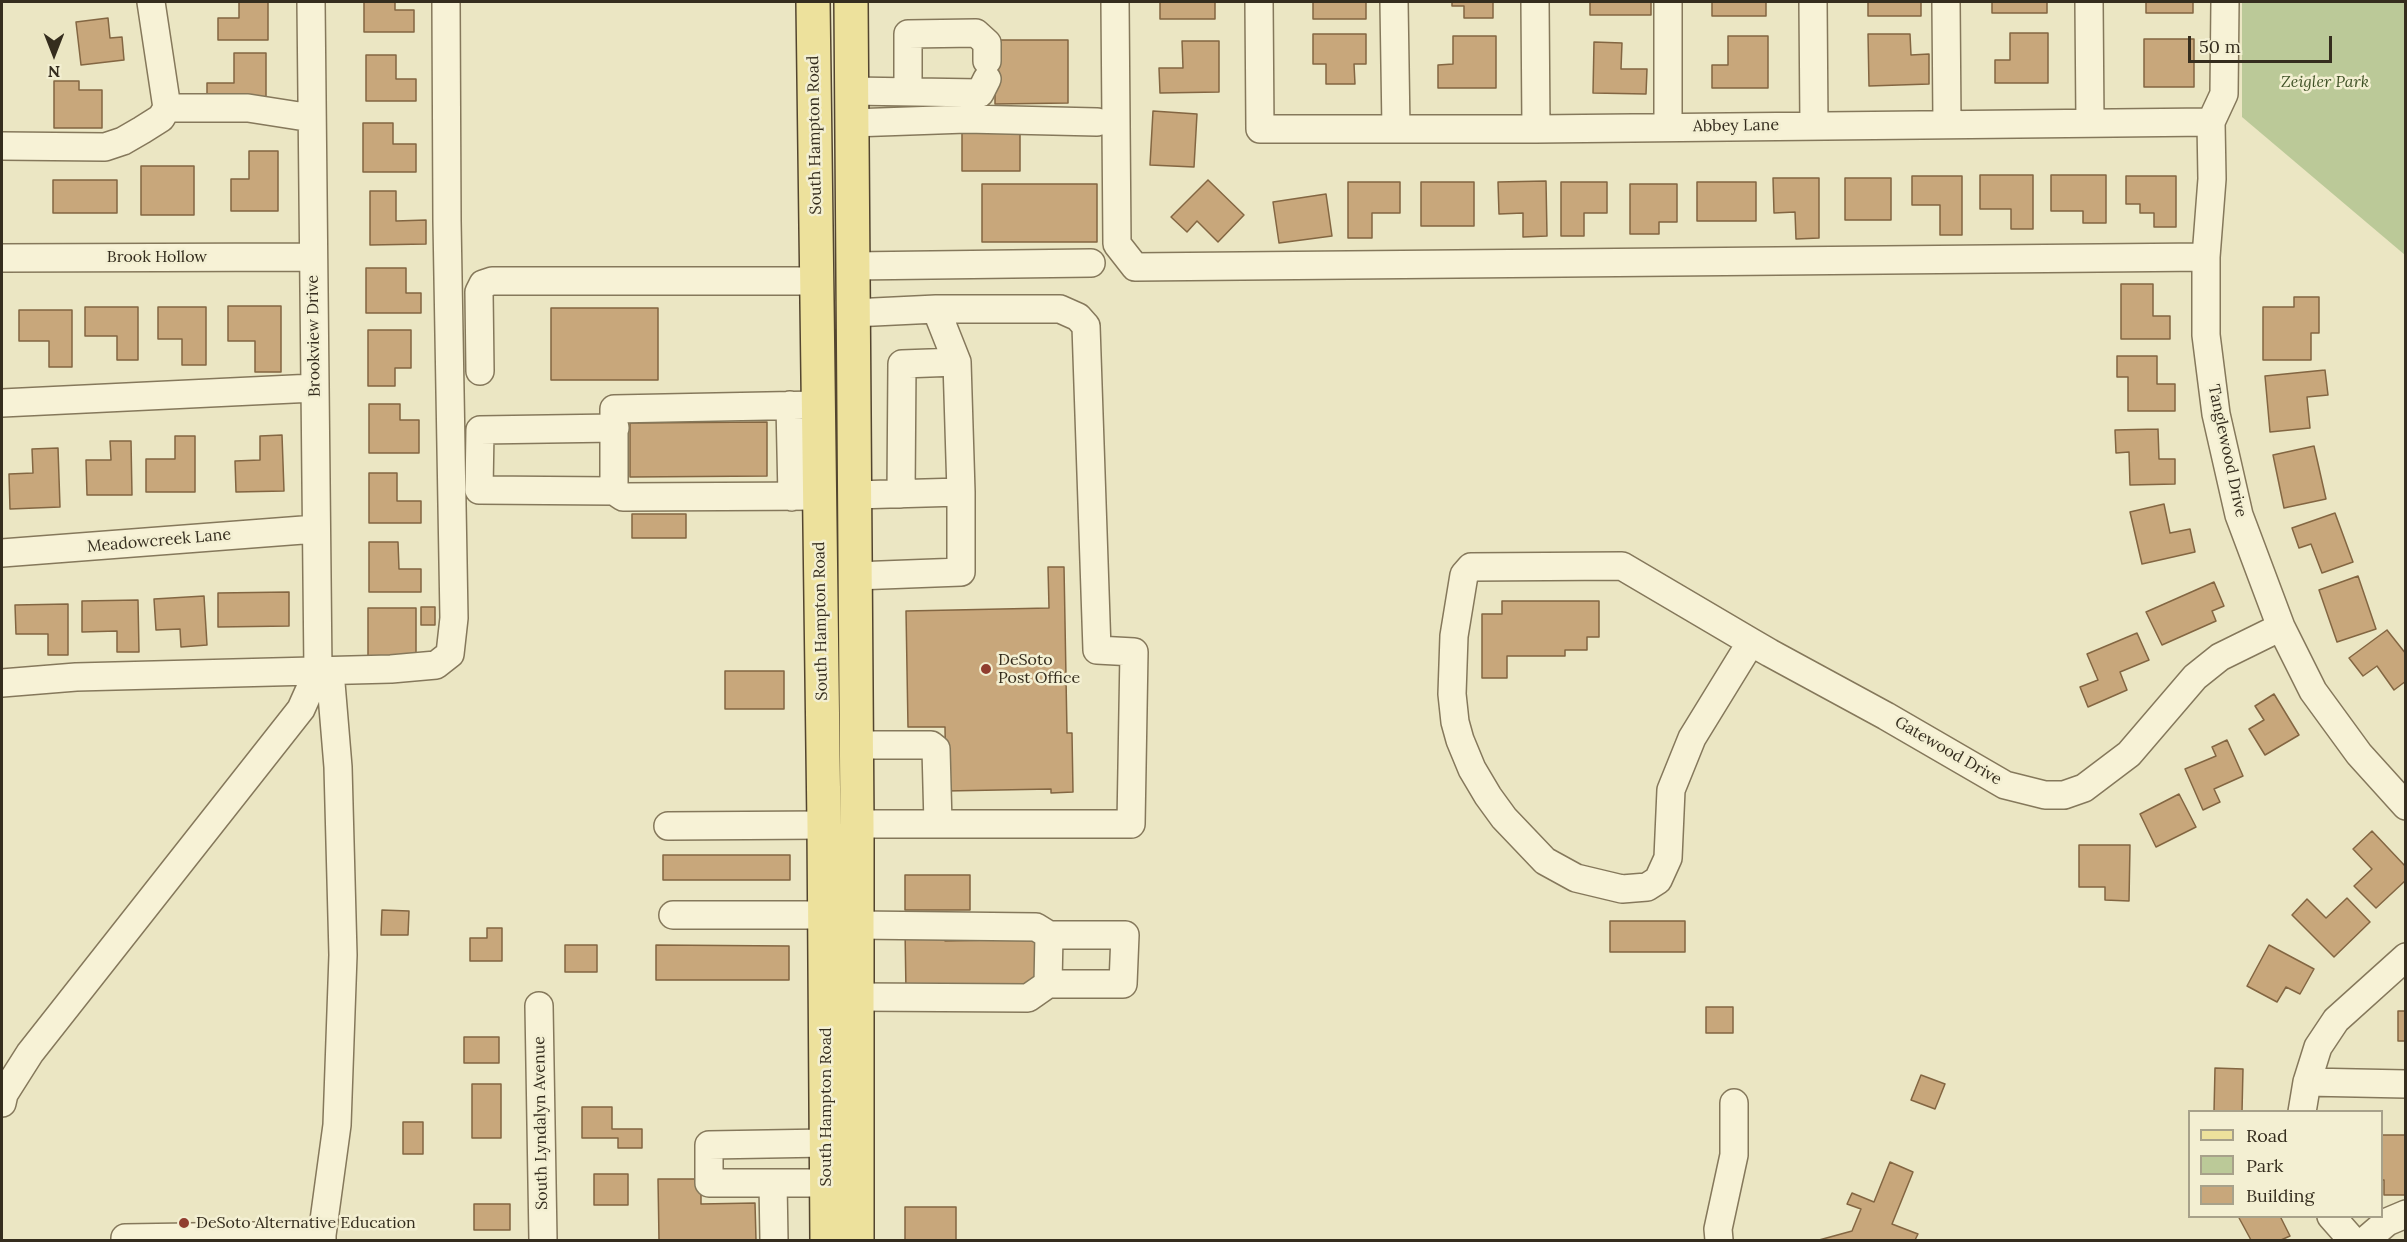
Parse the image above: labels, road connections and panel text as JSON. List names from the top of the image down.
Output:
{
  "streets": {
    "main road": ["South Hampton Road"],
    "street": [
      "Abbey Lane",
      "Brook Hollow",
      "Brookview Drive",
      "Tanglewood Drive",
      "Meadowcreek Lane",
      "Gatewood Drive",
      "South Lyndalyn Avenue"
    ]
  },
  "crossings": [
    ["Abbey Lane", "Tanglewood Drive"],
    ["Brook Hollow", "Brookview Drive"],
    ["Brookview Drive", "Meadowcreek Lane"],
    ["Tanglewood Drive", "Gatewood Drive"]
  ],
  "parks": ["Zeigler Park"],
  "places": ["DeSoto Post Office", "DeSoto Alternative Education"],
  "legend": ["Road", "Park", "Building"],
  "scale_bar": "50 m",
  "north": "bottom"
}
